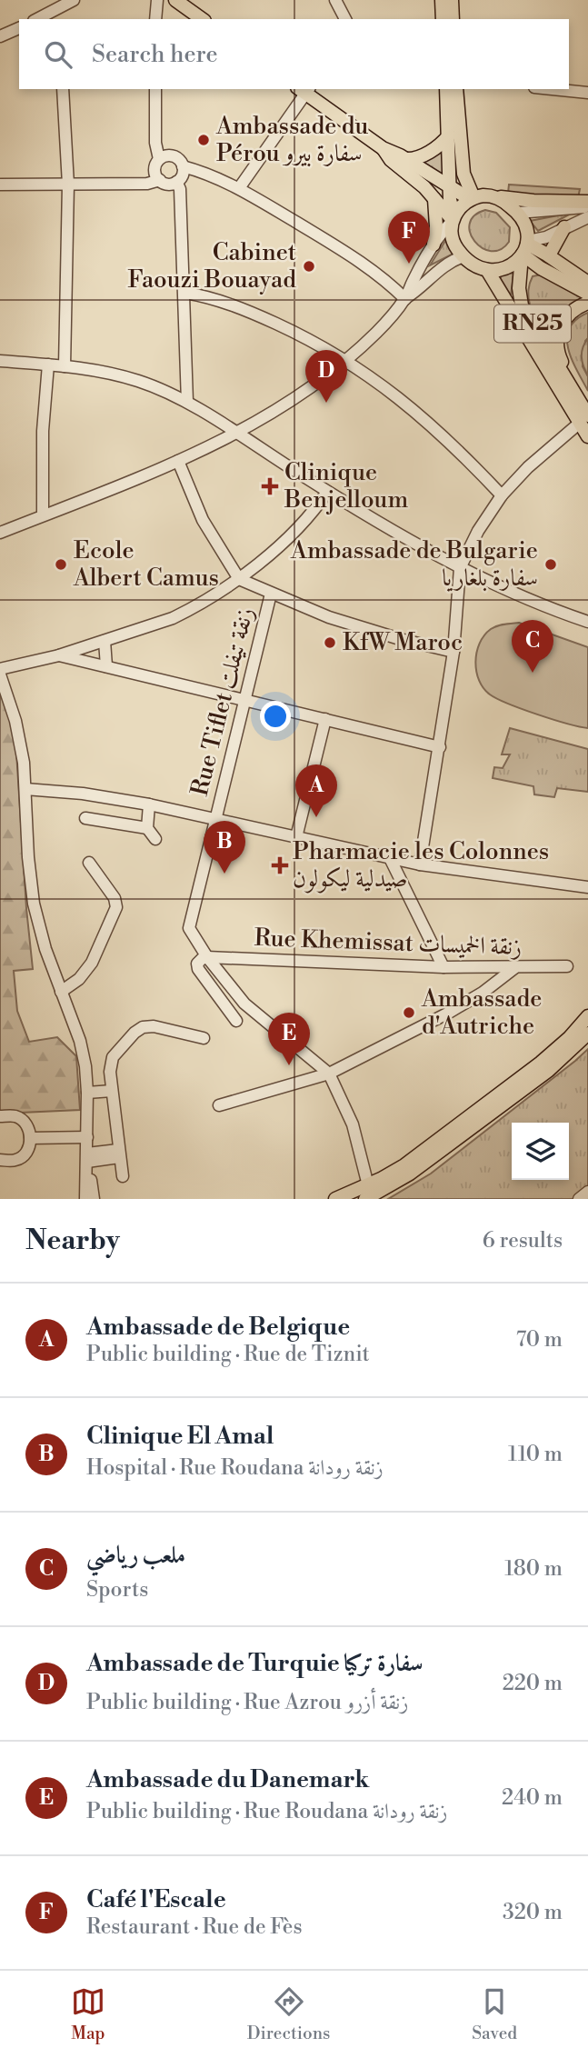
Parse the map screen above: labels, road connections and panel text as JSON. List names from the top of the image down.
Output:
{
  "streets": {
    "main road": ["RN25"],
    "street": ["Rue Tiflet زنقة تيفلت", "Rue Khemissat زنقة الخميسات"]
  },
  "crossings": [
    ["Rue Tiflet زنقة تيفلت", "Rue Khemissat زنقة الخميسات"]
  ],
  "places": {
    "other": [
      "Ambassade du Pérou سفارة بيرو",
      "Cabinet Faouzi Bouayad",
      "Ecole Albert Camus",
      "Ambassade de Bulgarie سفارة بلغاريا",
      "KfW Maroc",
      "Ambassade d'Autriche"
    ],
    "health": ["Clinique Benjelloum", "Pharmacie les Colonnes صيدلية ليكولون"]
  },
  "page": {
    "search": "Search here",
    "pins": [
      "F",
      "D",
      "C",
      "A",
      "B",
      "E"
    ],
    "heading": ["Nearby", "6 results"],
    "list": [
      {
        "mark": "A",
        "name": "Ambassade de Belgique",
        "note": "Public building · Rue de Tiznit",
        "value": "70 m"
      },
      {
        "mark": "B",
        "name": "Clinique El Amal",
        "note": "Hospital · Rue Roudana زنقة رودانة",
        "value": "110 m"
      },
      {
        "mark": "C",
        "name": "ملعب رياضي",
        "note": "Sports",
        "value": "180 m"
      },
      {
        "mark": "D",
        "name": "Ambassade de Turquie سفارة تركيا",
        "note": "Public building · Rue Azrou زنقة أزرو",
        "value": "220 m"
      },
      {
        "mark": "E",
        "name": "Ambassade du Danemark",
        "note": "Public building · Rue Roudana زنقة رودانة",
        "value": "240 m"
      },
      {
        "mark": "F",
        "name": "Café l'Escale",
        "note": "Restaurant · Rue de Fès",
        "value": "320 m"
      }
    ],
    "nav": ["Map", "Directions", "Saved"]
  }
}
